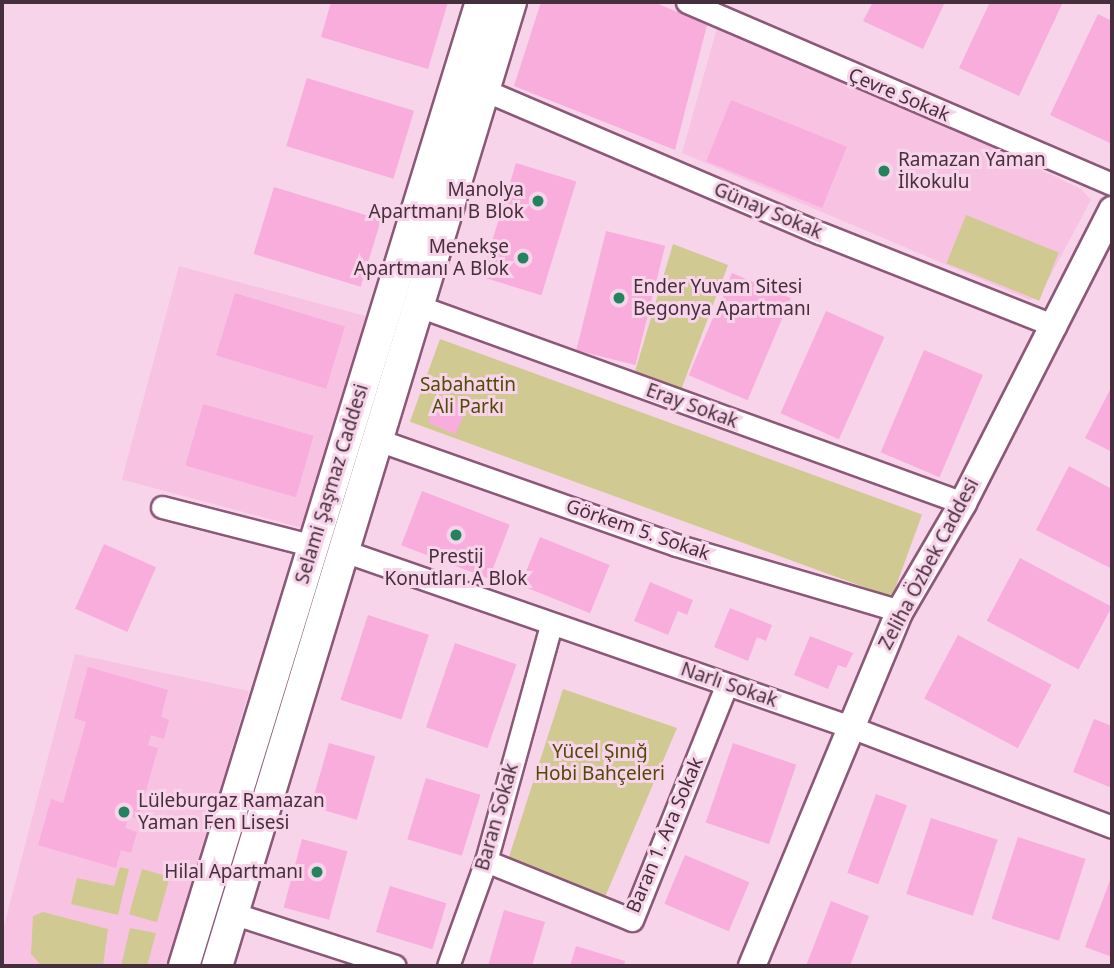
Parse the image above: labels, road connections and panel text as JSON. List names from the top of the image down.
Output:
{
  "streets": {
    "main road": ["Selami Şaşmaz Caddesi"],
    "street": [
      "Çevre Sokak",
      "Günay Sokak",
      "Eray Sokak",
      "Görkem 5. Sokak",
      "Zeliha Özbek Caddesi",
      "Narlı Sokak",
      "Baran Sokak",
      "Baran 1. Ara Sokak"
    ]
  },
  "crossings": [
    ["Günay Sokak", "Selami Şaşmaz Caddesi"],
    ["Günay Sokak", "Zeliha Özbek Caddesi"],
    ["Eray Sokak", "Selami Şaşmaz Caddesi"],
    ["Eray Sokak", "Zeliha Özbek Caddesi"],
    ["Selami Şaşmaz Caddesi", "Görkem 5. Sokak"],
    ["Selami Şaşmaz Caddesi", "Narlı Sokak"],
    ["Görkem 5. Sokak", "Zeliha Özbek Caddesi"],
    ["Zeliha Özbek Caddesi", "Narlı Sokak"],
    ["Narlı Sokak", "Baran Sokak"],
    ["Narlı Sokak", "Baran 1. Ara Sokak"],
    ["Baran Sokak", "Baran 1. Ara Sokak"]
  ],
  "parks": ["Sabahattin Ali Parkı", "Yücel Şınığ Hobi Bahçeleri"],
  "places": [
    "Ramazan Yaman İlkokulu",
    "Manolya Apartmanı B Blok",
    "Menekşe Apartmanı A Blok",
    "Ender Yuvam Sitesi Begonya Apartmanı",
    "Prestij Konutları A Blok",
    "Lüleburgaz Ramazan Yaman Fen Lisesi",
    "Hilal Apartmanı"
  ]
}
